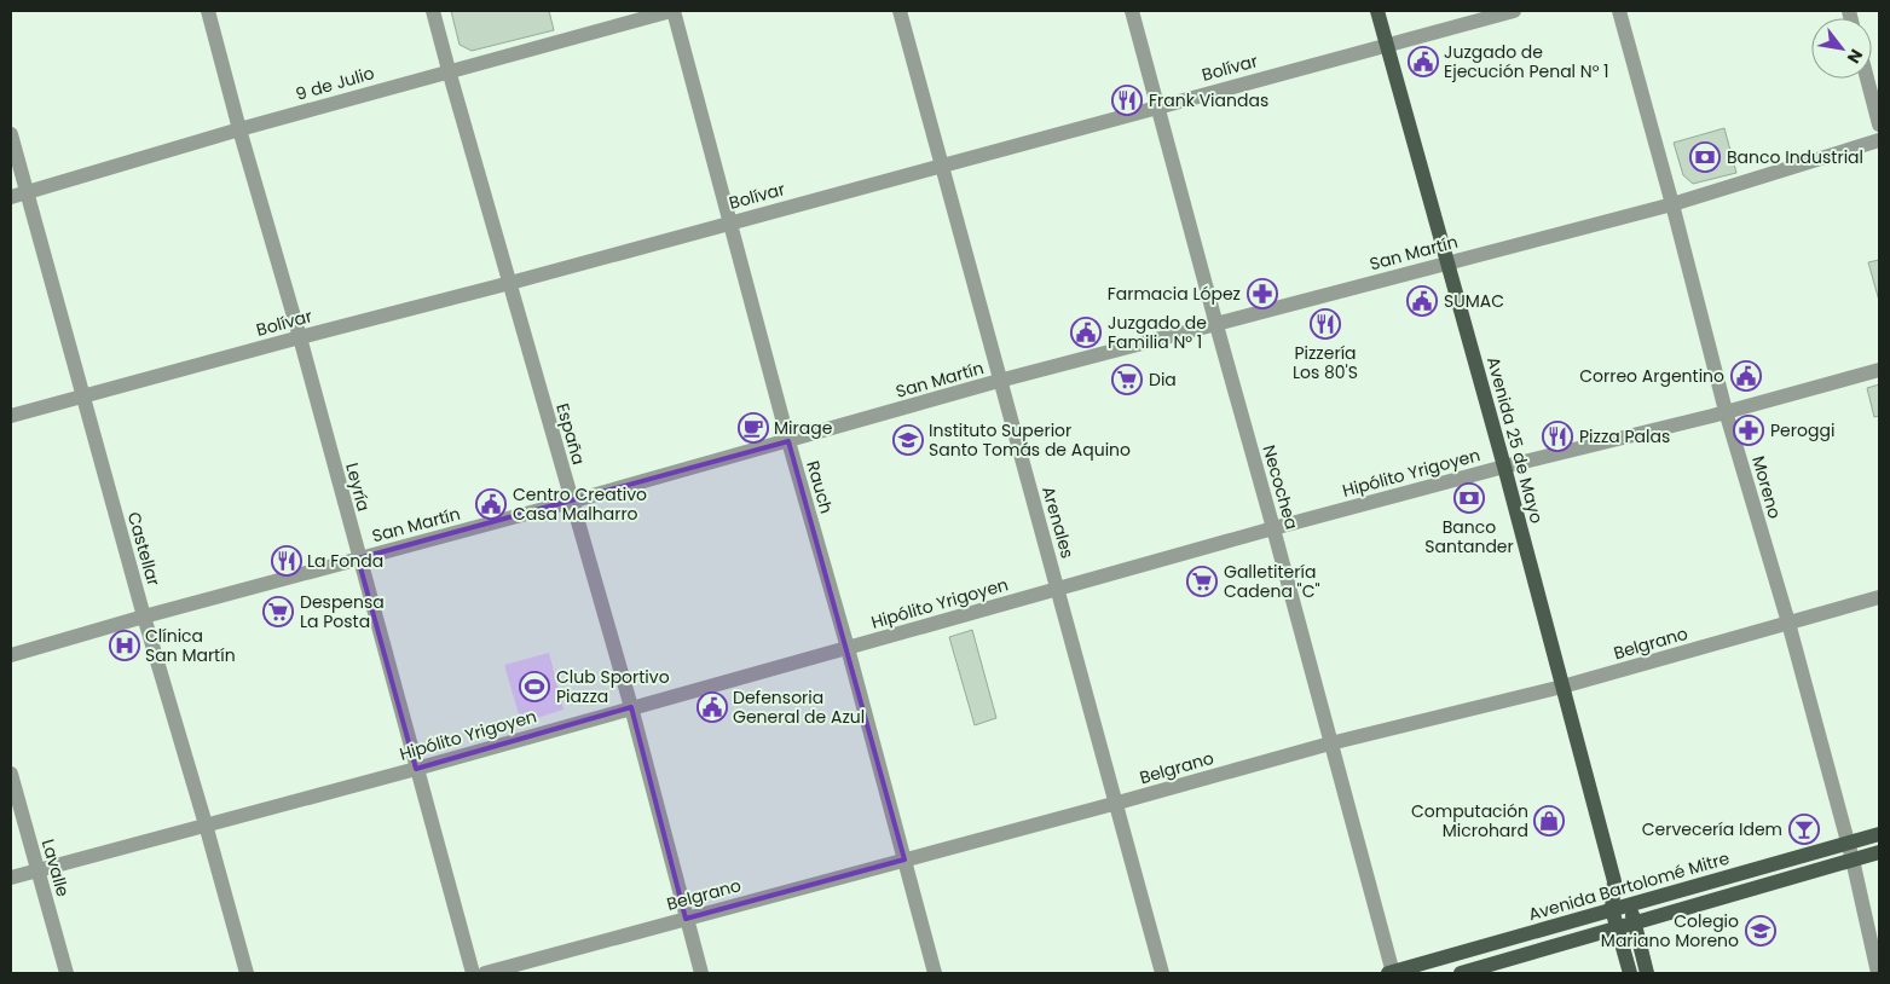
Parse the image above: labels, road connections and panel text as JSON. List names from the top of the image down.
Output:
{
  "streets": {
    "main road": ["Avenida 25 de Mayo", "Avenida Bartolomé Mitre"],
    "street": [
      "Bolívar",
      "9 de Julio",
      "San Martín",
      "España",
      "Hipólito Yrigoyen",
      "Leyría",
      "Rauch",
      "Necochea",
      "Moreno",
      "Arenales",
      "Castellar",
      "Belgrano",
      "Lavalle"
    ]
  },
  "crossings": [
    ["Bolívar", "España"],
    ["Bolívar", "Avenida 25 de Mayo"],
    ["Bolívar", "Leyría"],
    ["Bolívar", "Rauch"],
    ["Bolívar", "Necochea"],
    ["Bolívar", "Arenales"],
    ["Bolívar", "Castellar"],
    ["9 de Julio", "España"],
    ["9 de Julio", "Leyría"],
    ["9 de Julio", "Rauch"],
    ["9 de Julio", "Castellar"],
    ["San Martín", "España"],
    ["San Martín", "Avenida 25 de Mayo"],
    ["San Martín", "Leyría"],
    ["San Martín", "Rauch"],
    ["San Martín", "Necochea"],
    ["San Martín", "Moreno"],
    ["San Martín", "Arenales"],
    ["San Martín", "Castellar"],
    ["España", "Hipólito Yrigoyen"],
    ["España", "Belgrano"],
    ["Avenida 25 de Mayo", "Hipólito Yrigoyen"],
    ["Avenida 25 de Mayo", "Belgrano"],
    ["Avenida 25 de Mayo", "Avenida Bartolomé Mitre"],
    ["Hipólito Yrigoyen", "Leyría"],
    ["Hipólito Yrigoyen", "Rauch"],
    ["Hipólito Yrigoyen", "Necochea"],
    ["Hipólito Yrigoyen", "Moreno"],
    ["Hipólito Yrigoyen", "Arenales"],
    ["Hipólito Yrigoyen", "Castellar"],
    ["Hipólito Yrigoyen", "Lavalle"],
    ["Rauch", "Belgrano"],
    ["Necochea", "Belgrano"],
    ["Necochea", "Avenida Bartolomé Mitre"],
    ["Moreno", "Belgrano"],
    ["Moreno", "Avenida Bartolomé Mitre"],
    ["Arenales", "Belgrano"]
  ],
  "places": {
    "public building": [
      "Juzgado de Ejecución Penal N° 1",
      "SUMAC",
      "Juzgado de Familia N° 1",
      "Correo Argentino",
      "Centro Creativo Casa Malharro",
      "Defensoria General de Azul"
    ],
    "restaurant": [
      "Frank Viandas",
      "Pizzería Los 80'S",
      "Pizza Palas",
      "La Fonda"
    ],
    "bank": ["Banco Industrial", "Banco Santander"],
    "pharmacy": ["Farmacia López", "Peroggi"],
    "supermarket": ["Dia", "Galletitería Cadena \"C\"", "Despensa La Posta"],
    "cafe": ["Mirage"],
    "school or university": ["Instituto Superior Santo Tomás de Aquino", "Colegio Mariano Moreno"],
    "hospital": ["Clínica San Martín"],
    "sports": ["Club Sportivo Piazza"],
    "shop": ["Computación Microhard"],
    "bar": ["Cervecería Idem"]
  },
  "north": "bottom right"
}
